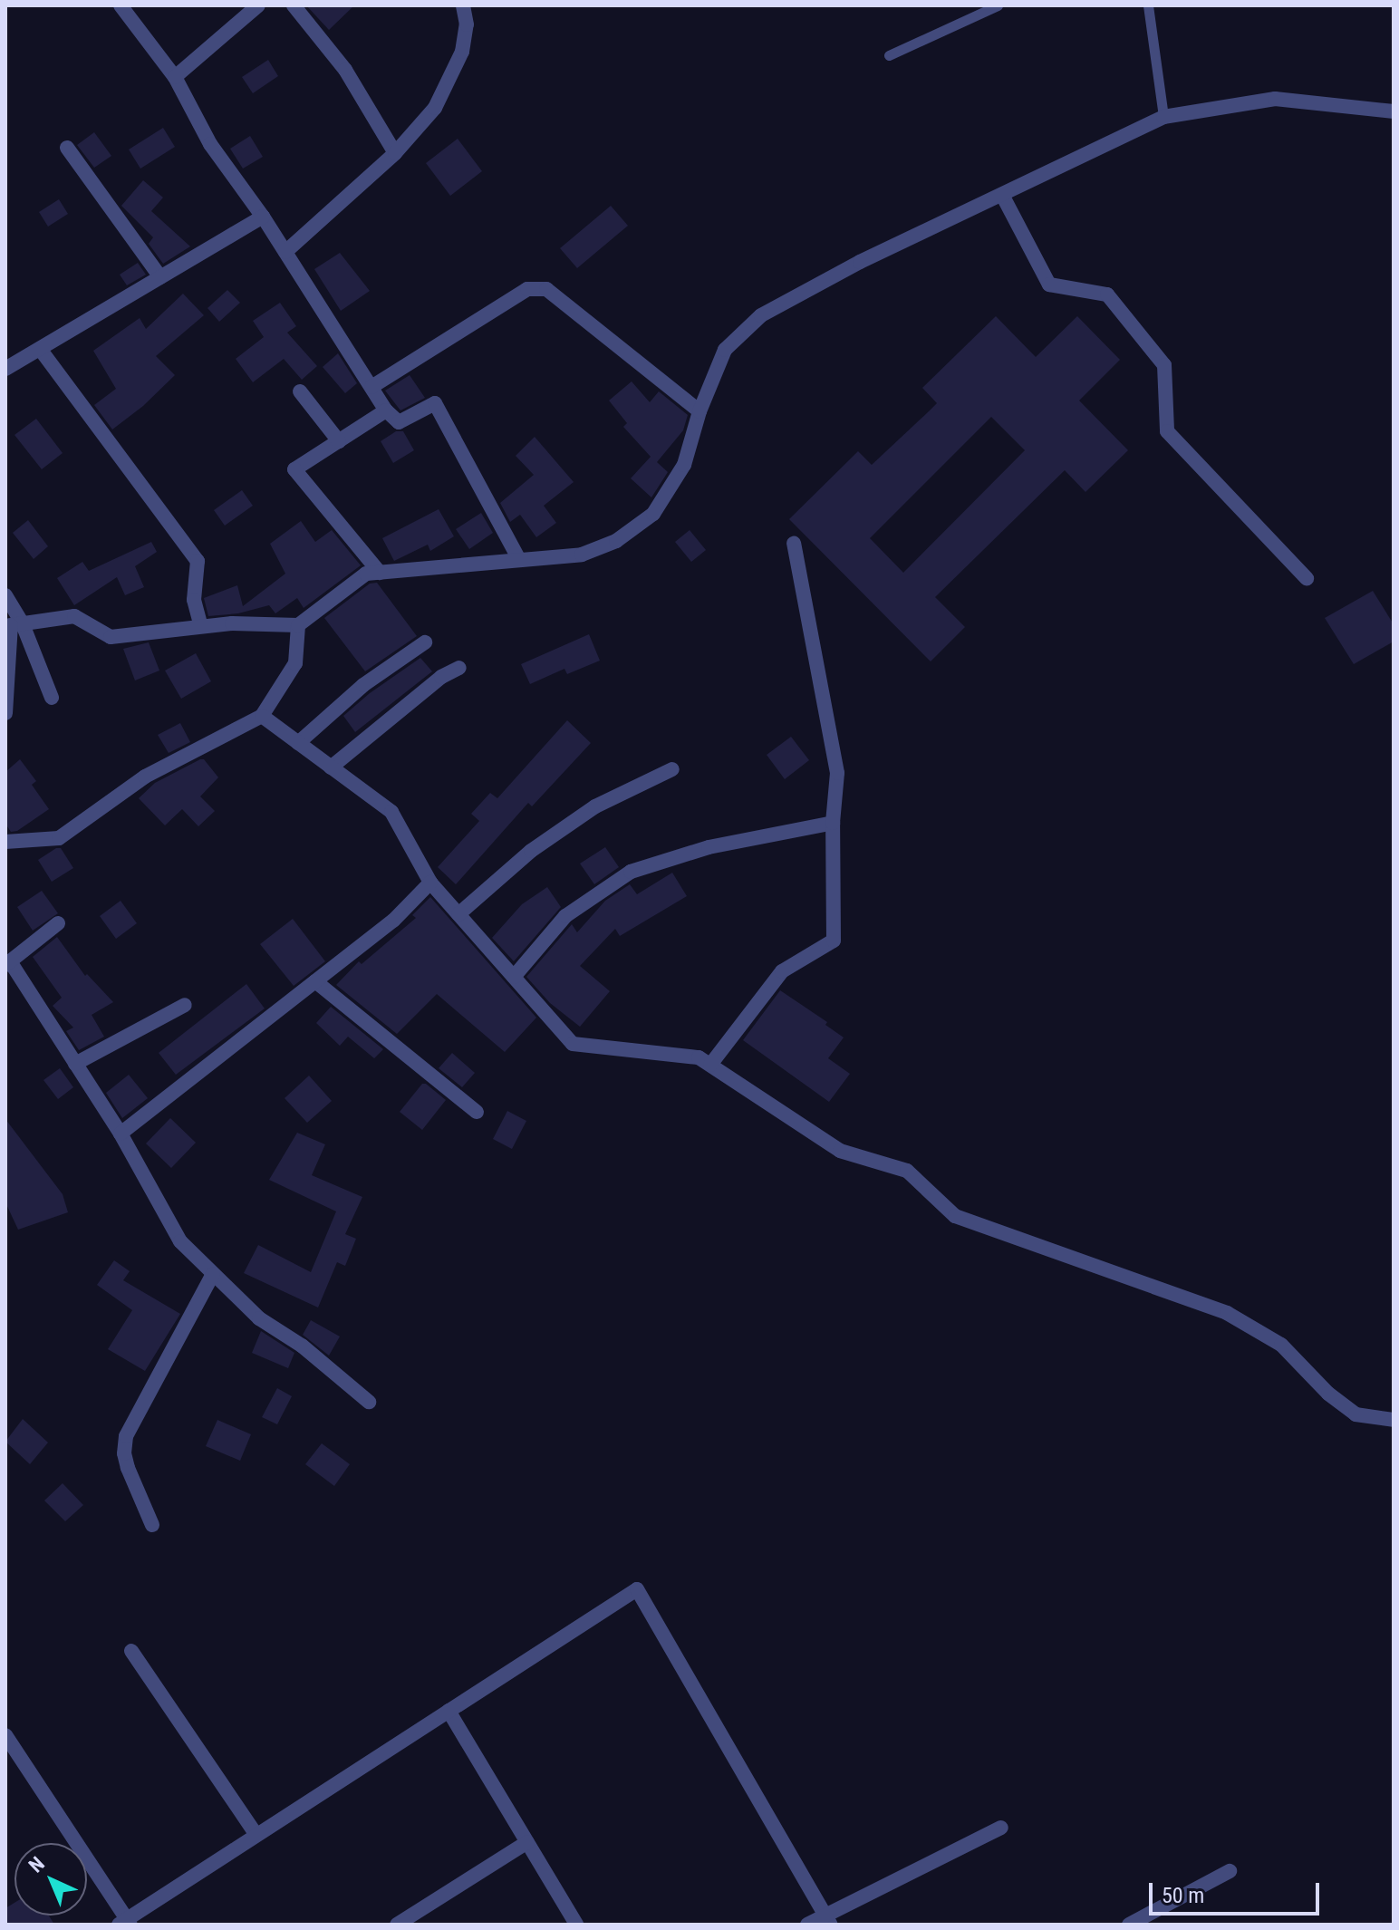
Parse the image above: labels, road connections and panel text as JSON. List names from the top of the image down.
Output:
{
  "scale_bar": "50 m",
  "north": "top left"
}
